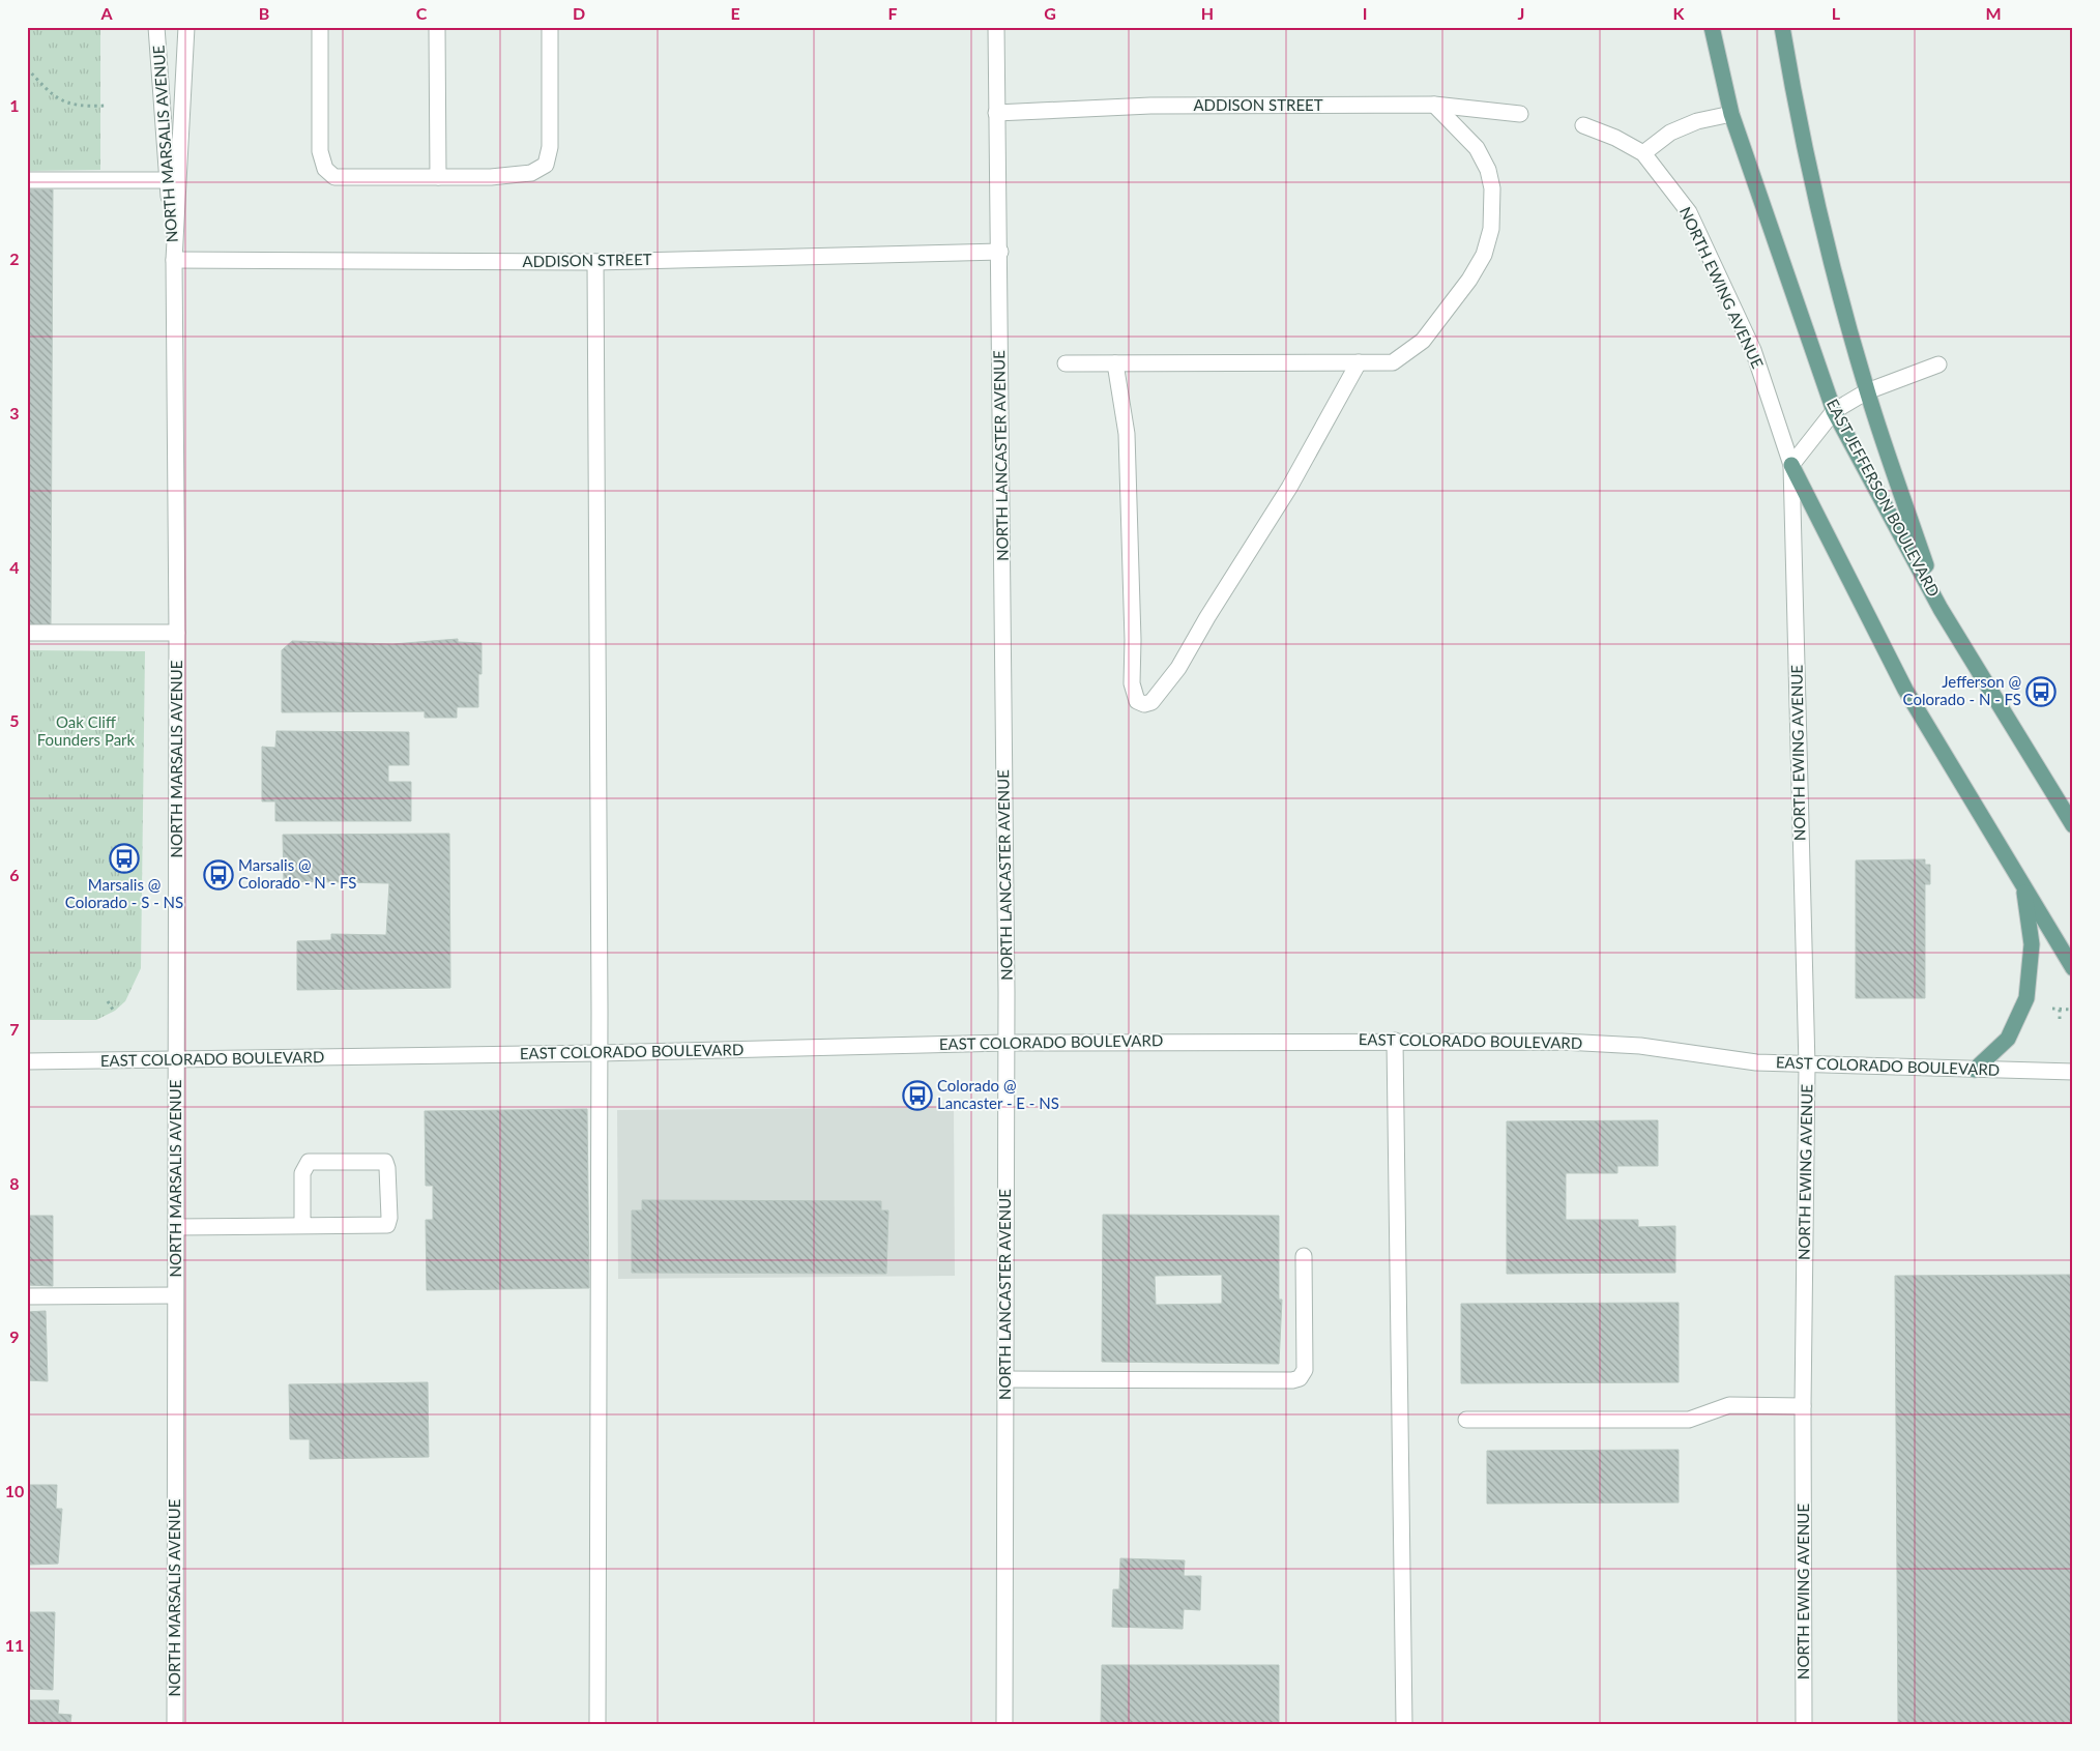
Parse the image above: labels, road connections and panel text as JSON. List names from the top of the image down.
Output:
{
  "streets": {
    "main road": ["EAST JEFFERSON BOULEVARD"],
    "street": [
      "ADDISON STREET",
      "NORTH MARSALIS AVENUE",
      "NORTH EWING AVENUE",
      "NORTH LANCASTER AVENUE",
      "EAST COLORADO BOULEVARD"
    ]
  },
  "crossings": [
    ["ADDISON STREET", "NORTH MARSALIS AVENUE"],
    ["ADDISON STREET", "NORTH LANCASTER AVENUE"],
    ["NORTH MARSALIS AVENUE", "EAST COLORADO BOULEVARD"],
    ["NORTH EWING AVENUE", "EAST COLORADO BOULEVARD"],
    ["NORTH LANCASTER AVENUE", "EAST COLORADO BOULEVARD"]
  ],
  "parks": ["Oak Cliff Founders Park"],
  "places": {
    "bus stop": [
      "Jefferson @ Colorado - N - FS",
      "Marsalis @ Colorado - S - NS",
      "Marsalis @ Colorado - N - FS",
      "Colorado @ Lancaster - E - NS"
    ]
  },
  "grid": {
    "columns": [
      "A",
      "B",
      "C",
      "D",
      "E",
      "F",
      "G",
      "H",
      "I",
      "J",
      "K",
      "L",
      "M"
    ],
    "rows": [
      "1",
      "2",
      "3",
      "4",
      "5",
      "6",
      "7",
      "8",
      "9",
      "10",
      "11"
    ]
  }
}
